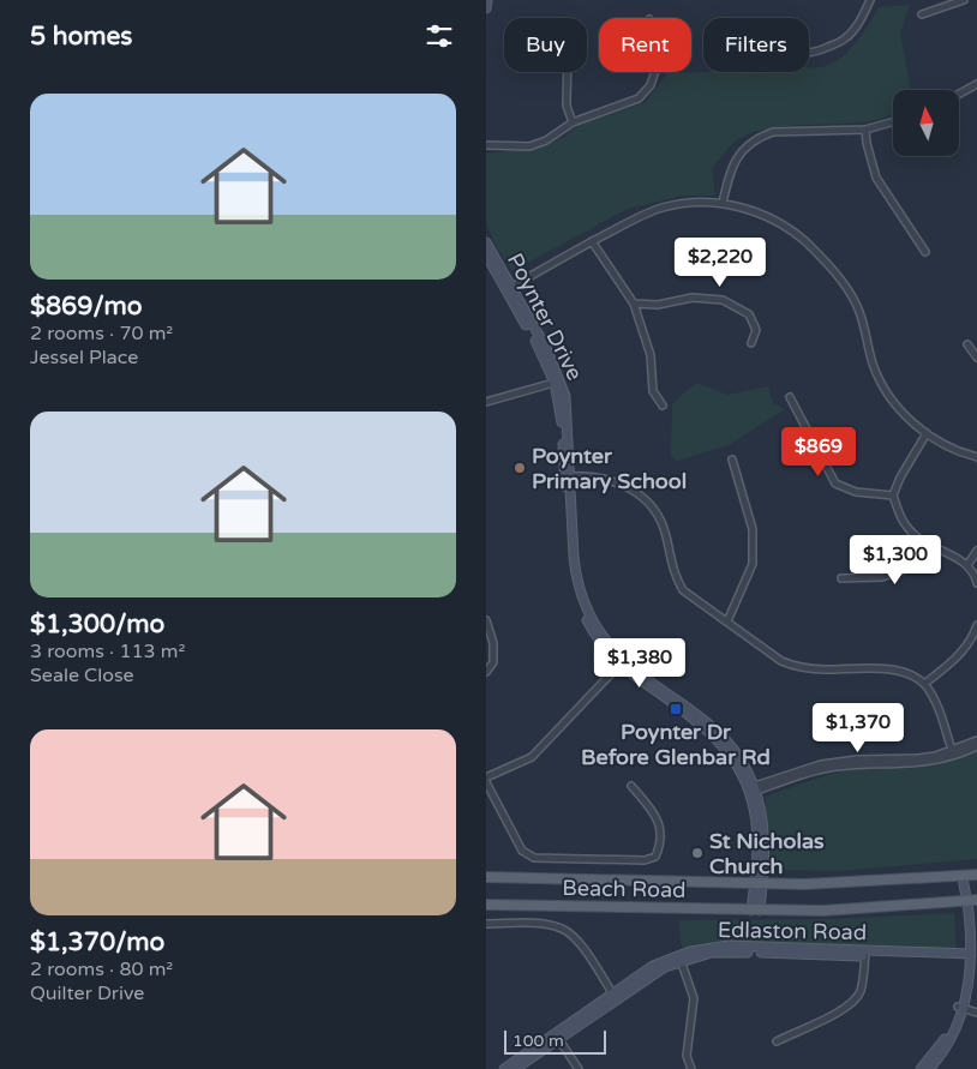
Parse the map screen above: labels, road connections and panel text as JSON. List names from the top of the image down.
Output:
{
  "streets": {
    "main road": ["Beach Road"],
    "street": ["Poynter Drive", "Edlaston Road"]
  },
  "crossings": [
    ["Poynter Drive", "Beach Road"]
  ],
  "places": {
    "other": ["Poynter Primary School", "St Nicholas Church"],
    "transit": ["Poynter Dr Before Glenbar Rd"]
  },
  "scale_bar": "100 m",
  "north": "top",
  "page": {
    "heading": "5 homes",
    "chip": ["Buy", "Rent", "Filters"],
    "list": [
      {
        "name": "$869/mo",
        "note": "2 rooms · 70 m² · Jessel Place"
      },
      {
        "name": "$1,300/mo",
        "note": "3 rooms · 113 m² · Seale Close"
      },
      {
        "name": "$1,370/mo",
        "note": "2 rooms · 80 m² · Quilter Drive"
      }
    ],
    "price": [
      "$2,220",
      "$869",
      "$1,300",
      "$1,380",
      "$1,370"
    ],
    "scale": "100 m"
  }
}
